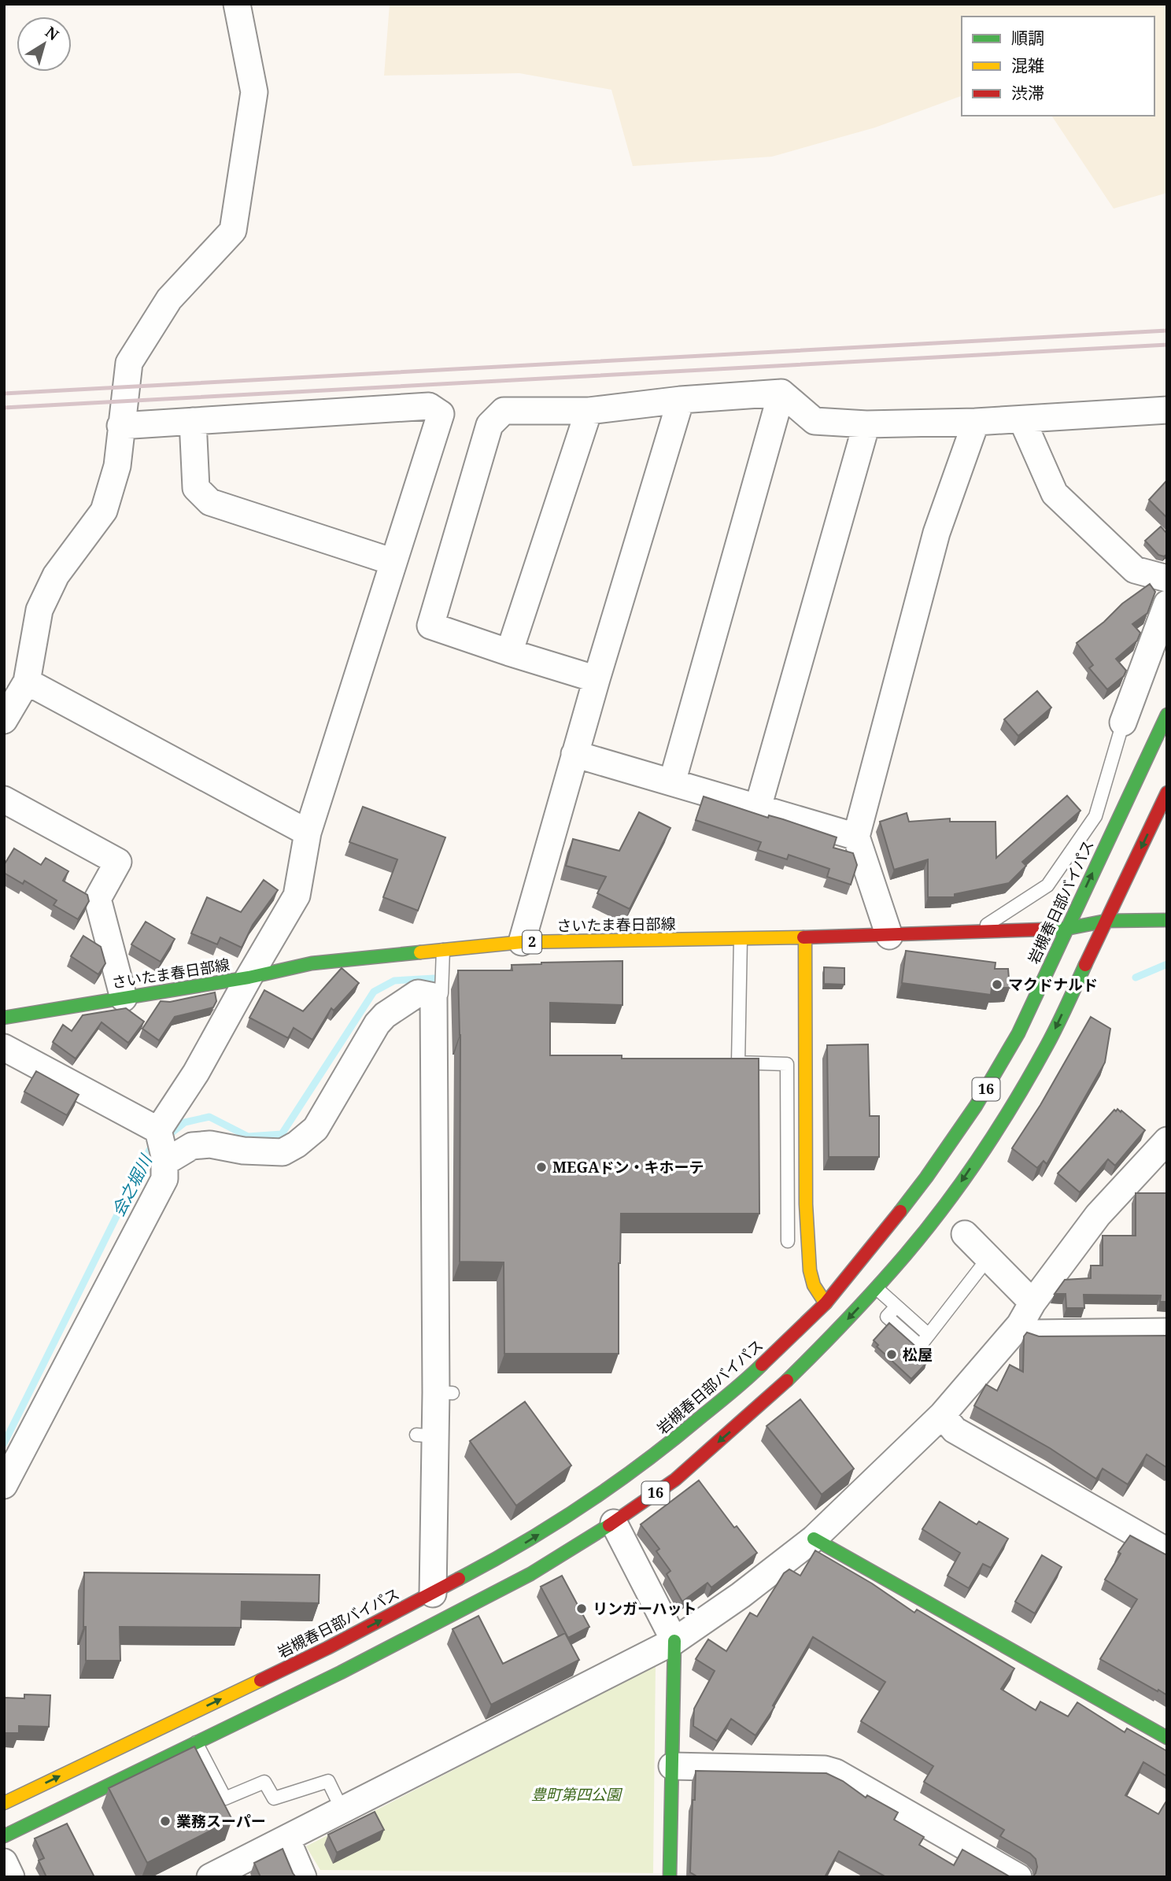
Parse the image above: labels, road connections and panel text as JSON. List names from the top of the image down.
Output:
{
  "streets": {
    "main road": [
      "岩槻春日部バイパス",
      "さいたま春日部線",
      "2",
      "16"
    ]
  },
  "crossings": [
    ["岩槻春日部バイパス", "さいたま春日部線"],
    ["さいたま春日部線", "16"]
  ],
  "water": ["会之堀川"],
  "parks": ["豊町第四公園"],
  "places": [
    "マクドナルド",
    "MEGAドン・キホーテ",
    "松屋",
    "リンガーハット",
    "業務スーパー"
  ],
  "legend": ["順調", "混雑", "渋滞"],
  "north": "top right"
}
